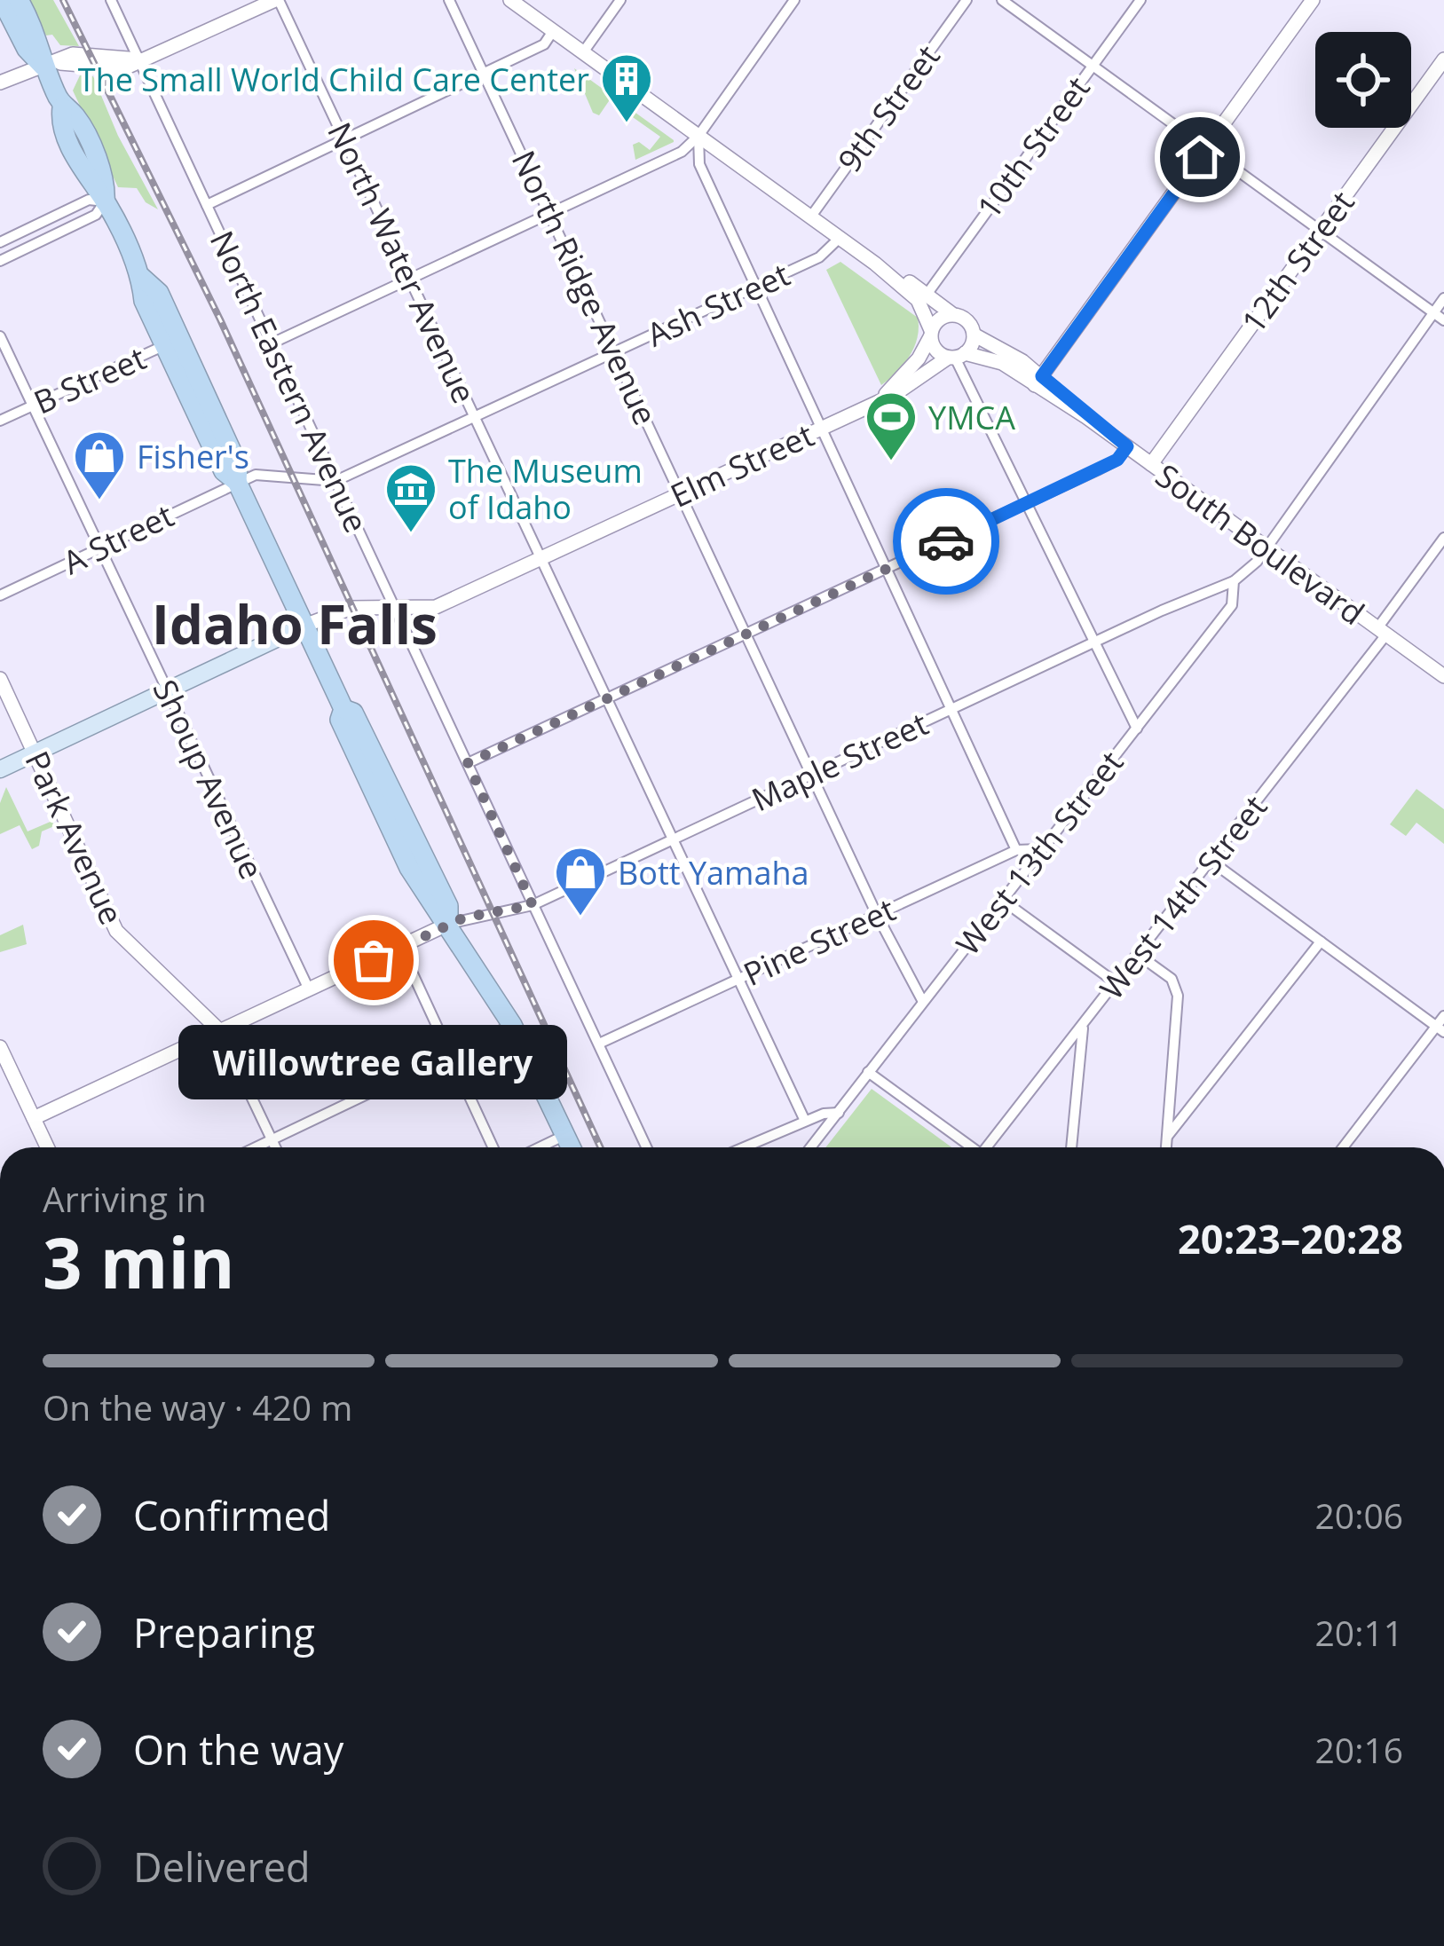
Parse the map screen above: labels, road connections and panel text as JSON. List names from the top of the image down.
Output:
{
  "streets": {
    "street": [
      "9th Street",
      "10th Street",
      "12th Street",
      "North Water Avenue",
      "North Ridge Avenue",
      "Ash Street",
      "B Street",
      "North Eastern Avenue",
      "Elm Street",
      "A Street",
      "South Boulevard",
      "Maple Street",
      "Shoup Avenue",
      "Park Avenue",
      "West 13th Street",
      "West 14th Street",
      "Pine Street"
    ]
  },
  "crossings": [
    ["12th Street", "South Boulevard"],
    ["North Water Avenue", "Ash Street"],
    ["North Water Avenue", "Elm Street"],
    ["North Water Avenue", "Maple Street"],
    ["North Water Avenue", "Pine Street"],
    ["North Ridge Avenue", "Ash Street"],
    ["North Ridge Avenue", "Elm Street"],
    ["North Ridge Avenue", "Maple Street"],
    ["North Ridge Avenue", "West 13th Street"],
    ["North Ridge Avenue", "Pine Street"],
    ["Ash Street", "North Eastern Avenue"],
    ["B Street", "Shoup Avenue"],
    ["North Eastern Avenue", "Elm Street"],
    ["North Eastern Avenue", "Maple Street"],
    ["North Eastern Avenue", "Pine Street"],
    ["Elm Street", "South Boulevard"],
    ["A Street", "Shoup Avenue"],
    ["South Boulevard", "West 13th Street"],
    ["South Boulevard", "West 14th Street"],
    ["Maple Street", "West 13th Street"],
    ["West 13th Street", "Pine Street"]
  ],
  "districts": ["Idaho Falls"],
  "places": {
    "building": ["The Small World Child Care Center"],
    "sports": ["YMCA"],
    "shop": ["Fisher's", "Bott Yamaha"],
    "museum": ["The Museum of Idaho"],
    "other": ["Willowtree Gallery"]
  },
  "page": {
    "bubble": "Willowtree Gallery",
    "heading": ["3 min", "Arriving in", "20:23–20:28"],
    "bar": "On the way · 420 m",
    "list": [
      ["Confirmed", "20:06"],
      ["Preparing", "20:11"],
      ["On the way", "20:16"],
      "Delivered"
    ]
  }
}
